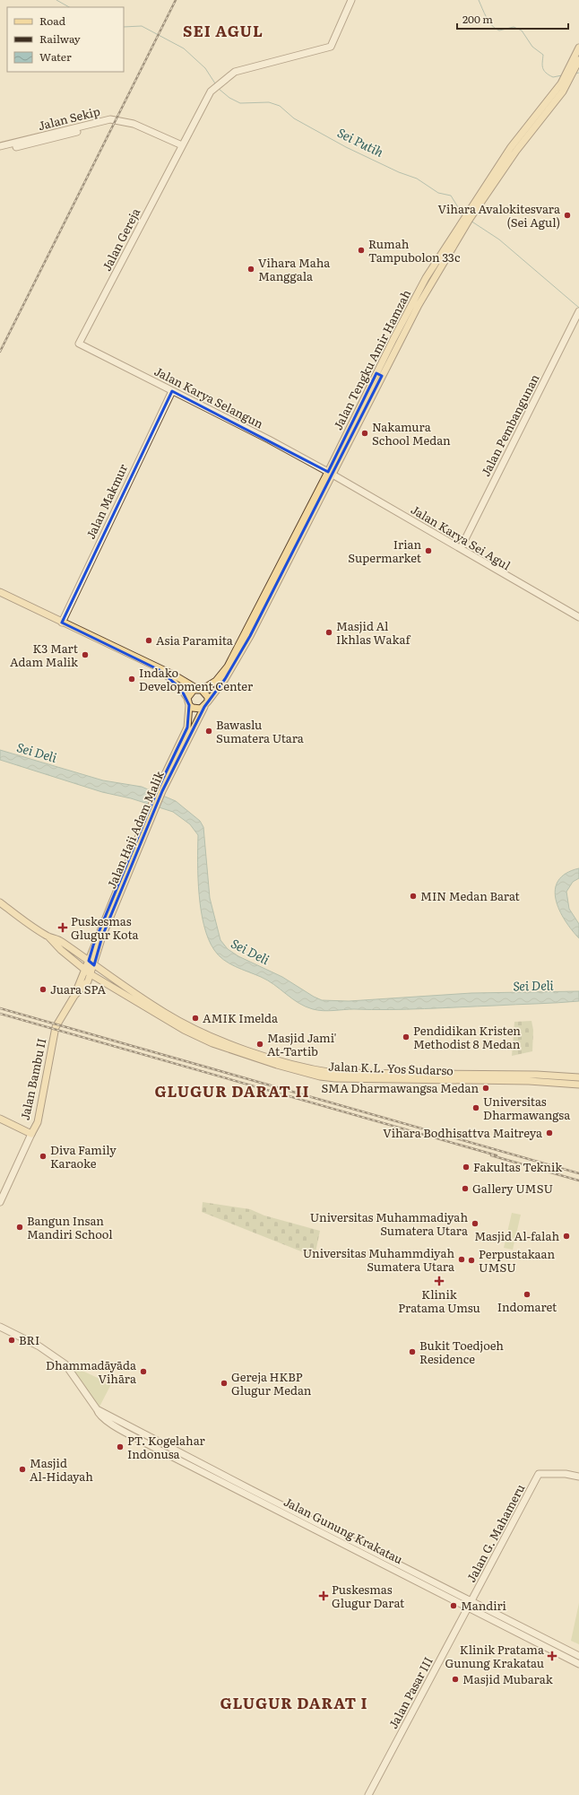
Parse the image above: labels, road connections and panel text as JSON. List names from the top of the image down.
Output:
{
  "streets": {
    "main road": [
      "Jalan Tengku Amir Hamzah",
      "Jalan Haji Adam Malik",
      "Jalan K.L. Yos Sudarso",
      "Jalan Bambu II"
    ],
    "street": [
      "Jalan Sekip",
      "Jalan Gereja",
      "Jalan Karya Selangun",
      "Jalan Pembangunan",
      "Jalan Makmur",
      "Jalan Karya Sei Agul",
      "Jalan Gunung Krakatau",
      "Jalan G. Mahameru",
      "Jalan Pasar III"
    ]
  },
  "crossings": [
    ["Jalan Sekip", "Jalan Gereja"],
    ["Jalan Gereja", "Jalan Karya Selangun"],
    ["Jalan Tengku Amir Hamzah", "Jalan Karya Selangun"],
    ["Jalan Tengku Amir Hamzah", "Jalan Karya Sei Agul"],
    ["Jalan Tengku Amir Hamzah", "Jalan Haji Adam Malik"],
    ["Jalan Karya Selangun", "Jalan Makmur"],
    ["Jalan Karya Selangun", "Jalan Karya Sei Agul"],
    ["Jalan Pembangunan", "Jalan Karya Sei Agul"],
    ["Jalan Haji Adam Malik", "Jalan K.L. Yos Sudarso"],
    ["Jalan Haji Adam Malik", "Jalan Bambu II"],
    ["Jalan K.L. Yos Sudarso", "Jalan Bambu II"],
    ["Jalan Gunung Krakatau", "Jalan G. Mahameru"],
    ["Jalan Gunung Krakatau", "Jalan Pasar III"],
    ["Jalan G. Mahameru", "Jalan Pasar III"]
  ],
  "districts": ["SEI AGUL", "GLUGUR DARAT II", "GLUGUR DARAT I"],
  "water": ["Sei Putih", "Sei Deli"],
  "places": {
    "other": [
      "Vihara Avalokitesvara (Sei Agul)",
      "Rumah Tampubolon 33c",
      "Vihara Maha Manggala",
      "Nakamura School Medan",
      "Irian Supermarket",
      "Masjid Al Ikhlas Wakaf",
      "Asia Paramita",
      "K3 Mart Adam Malik",
      "Indako Development Center",
      "Bawaslu Sumatera Utara",
      "MIN Medan Barat",
      "Juara SPA",
      "AMIK Imelda",
      "Pendidikan Kristen Methodist 8 Medan",
      "Masjid Jami' At-Tartib",
      "SMA Dharmawangsa Medan",
      "Universitas Dharmawangsa",
      "Vihara Bodhisattva Maitreya",
      "Diva Family Karaoke",
      "Fakultas Teknik",
      "Gallery UMSU",
      "Universitas Muhammadiyah Sumatera Utara",
      "Bangun Insan Mandiri School",
      "Masjid Al-falah",
      "Universitas Muhammdiyah Sumatera Utara",
      "Perpustakaan UMSU",
      "Indomaret",
      "BRI",
      "Bukit Toedjoeh Residence",
      "Dhammadāyāda Vihāra",
      "Gereja HKBP Glugur Medan",
      "PT. Kogelahar Indonusa",
      "Masjid Al-Hidayah",
      "Mandiri",
      "Masjid Mubarak"
    ],
    "health": [
      "Puskesmas Glugur Kota",
      "Klinik Pratama Umsu",
      "Puskesmas Glugur Darat",
      "Klinik Pratama Gunung Krakatau"
    ]
  },
  "legend": ["Road", "Railway", "Water"],
  "scale_bar": "200 m"
}
